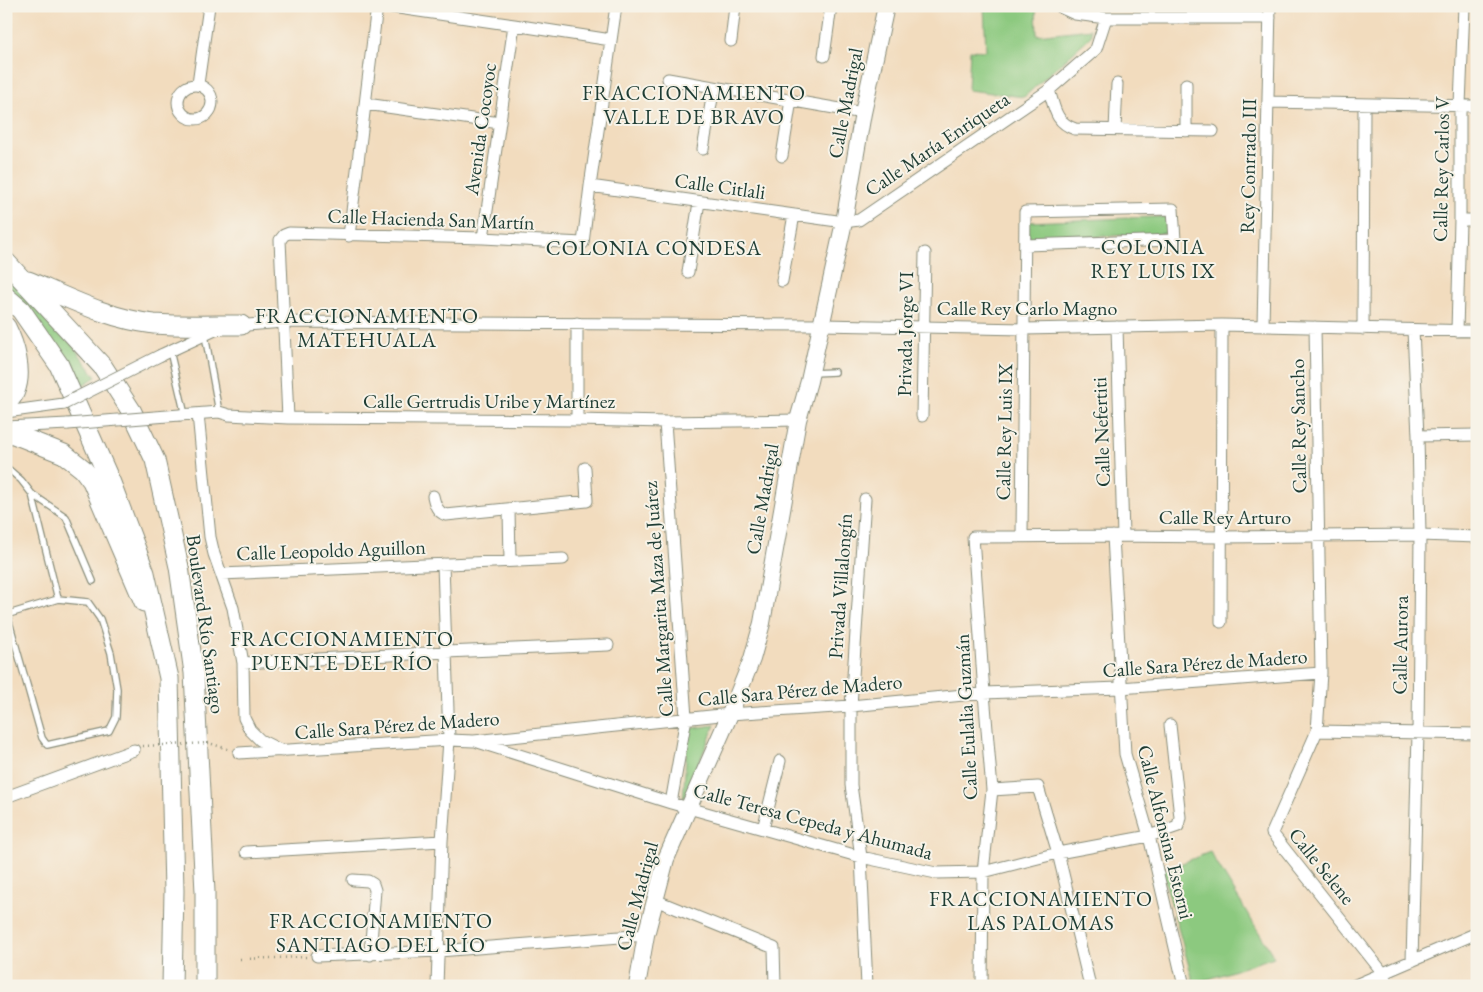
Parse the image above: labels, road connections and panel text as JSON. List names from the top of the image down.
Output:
{
  "streets": {
    "main road": ["Boulevard Río Santiago"],
    "street": [
      "Calle Madrigal",
      "Avenida Cocoyoc",
      "Calle María Enriqueta",
      "Rey Conrrado III",
      "Calle Rey Carlos V",
      "Calle Citlali",
      "Calle Hacienda San Martín",
      "Calle Rey Carlo Magno",
      "Privada Jorge VI",
      "Calle Gertrudis Uribe y Martínez",
      "Calle Rey Sancho",
      "Calle Rey Luis IX",
      "Calle Nefertiti",
      "Calle Rey Arturo",
      "Calle Leopoldo Aguillon",
      "Privada Villalongín",
      "Calle Margarita Maza de Juárez",
      "Calle Aurora",
      "Calle Sara Pérez de Madero",
      "Calle Eulalia Guzmán",
      "Calle Teresa Cepeda y Ahumada",
      "Calle Alfonsina Estorni",
      "Calle Selene"
    ]
  },
  "crossings": [
    ["Calle Madrigal", "Calle María Enriqueta"],
    ["Calle Madrigal", "Calle Citlali"],
    ["Calle Madrigal", "Calle Rey Carlo Magno"],
    ["Calle Madrigal", "Calle Gertrudis Uribe y Martínez"],
    ["Calle Madrigal", "Calle Sara Pérez de Madero"],
    ["Calle Madrigal", "Calle Teresa Cepeda y Ahumada"],
    ["Avenida Cocoyoc", "Calle Hacienda San Martín"],
    ["Calle María Enriqueta", "Calle Citlali"],
    ["Rey Conrrado III", "Calle Rey Carlo Magno"],
    ["Calle Rey Carlos V", "Calle Rey Carlo Magno"],
    ["Calle Citlali", "Calle Hacienda San Martín"],
    ["Calle Hacienda San Martín", "Calle Rey Carlo Magno"],
    ["Calle Rey Carlo Magno", "Privada Jorge VI"],
    ["Calle Rey Carlo Magno", "Calle Rey Sancho"],
    ["Calle Rey Carlo Magno", "Calle Rey Luis IX"],
    ["Calle Rey Carlo Magno", "Calle Nefertiti"],
    ["Calle Rey Carlo Magno", "Calle Aurora"],
    ["Calle Gertrudis Uribe y Martínez", "Calle Margarita Maza de Juárez"],
    ["Calle Rey Sancho", "Calle Rey Arturo"],
    ["Calle Rey Sancho", "Calle Sara Pérez de Madero"],
    ["Calle Rey Sancho", "Calle Selene"],
    ["Calle Rey Luis IX", "Calle Rey Arturo"],
    ["Calle Nefertiti", "Calle Rey Arturo"],
    ["Calle Nefertiti", "Calle Alfonsina Estorni"],
    ["Calle Rey Arturo", "Calle Aurora"],
    ["Calle Rey Arturo", "Calle Eulalia Guzmán"],
    ["Calle Rey Arturo", "Calle Alfonsina Estorni"],
    ["Privada Villalongín", "Calle Sara Pérez de Madero"],
    ["Privada Villalongín", "Calle Teresa Cepeda y Ahumada"],
    ["Calle Margarita Maza de Juárez", "Calle Sara Pérez de Madero"],
    ["Calle Margarita Maza de Juárez", "Calle Teresa Cepeda y Ahumada"],
    ["Calle Sara Pérez de Madero", "Calle Eulalia Guzmán"],
    ["Calle Sara Pérez de Madero", "Calle Teresa Cepeda y Ahumada"],
    ["Calle Sara Pérez de Madero", "Calle Alfonsina Estorni"],
    ["Calle Sara Pérez de Madero", "Calle Selene"],
    ["Calle Eulalia Guzmán", "Calle Teresa Cepeda y Ahumada"],
    ["Calle Teresa Cepeda y Ahumada", "Calle Alfonsina Estorni"]
  ],
  "districts": [
    "FRACCIONAMIENTO VALLE DE BRAVO",
    "COLONIA REY LUIS IX",
    "COLONIA CONDESA",
    "FRACCIONAMIENTO MATEHUALA",
    "FRACCIONAMIENTO PUENTE DEL RÍO",
    "FRACCIONAMIENTO LAS PALOMAS",
    "FRACCIONAMIENTO SANTIAGO DEL RÍO"
  ]
}
